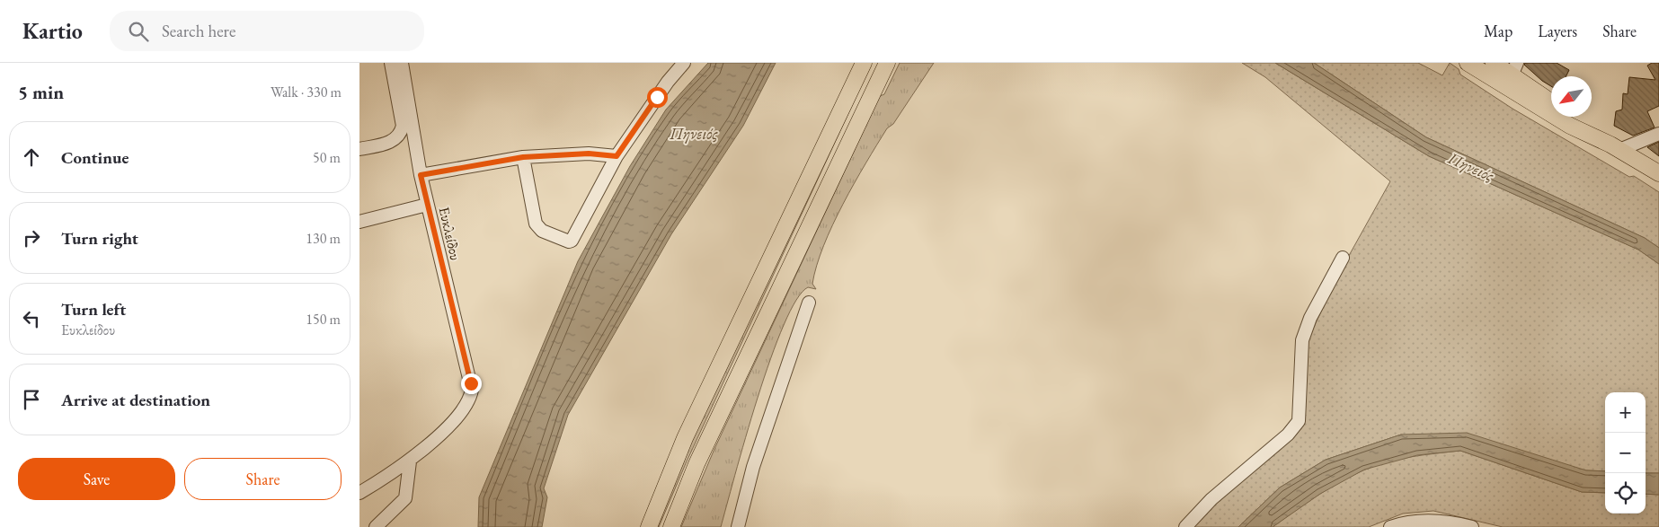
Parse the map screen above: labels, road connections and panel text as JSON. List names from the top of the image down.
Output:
{
  "streets": {
    "street": ["Ευκλείδου"]
  },
  "water": ["Πηνειός"],
  "north": "bottom left",
  "page": {
    "header": "Kartio",
    "search": "Search here",
    "nav": ["Map", "Layers", "Share"],
    "heading": ["5 min", "Walk · 330 m"],
    "list": [
      ["Continue", "50 m"],
      ["Turn right", "130 m"],
      ["Turn left", "Ευκλείδου", "150 m"],
      "Arrive at destination"
    ],
    "map_buttons": ["+", "−"],
    "buttons": ["Save", "Share"]
  }
}
